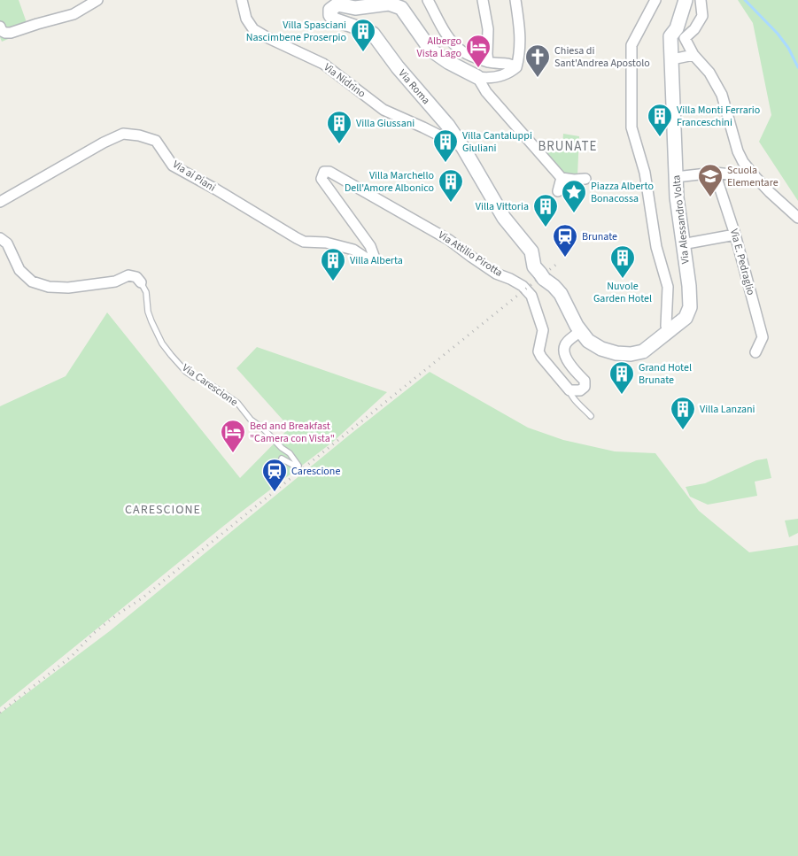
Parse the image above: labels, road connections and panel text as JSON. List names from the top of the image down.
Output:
{
  "streets": {
    "street": [
      "Via Nidrino",
      "Via Roma",
      "Via ai Piani",
      "Via Alessandro Volta",
      "Via Attilio Pirotta",
      "Via E. Pedraglio",
      "Via Carescione"
    ]
  },
  "crossings": [
    ["Via Nidrino", "Via Roma"],
    ["Via Roma", "Via Alessandro Volta"],
    ["Via ai Piani", "Via Attilio Pirotta"]
  ],
  "districts": ["BRUNATE", "CARESCIONE"],
  "places": {
    "building": [
      "Villa Spasciani Nascimbene Proserpio",
      "Villa Monti Ferrario Franceschini",
      "Villa Giussani",
      "Villa Cantaluppi Giuliani",
      "Villa Marchello Dell'Amore Albonico",
      "Villa Vittoria",
      "Nuvole Garden Hotel",
      "Villa Alberta",
      "Grand Hotel Brunate",
      "Villa Lanzani"
    ],
    "hotel": ["Albergo Vista Lago", "Bed and Breakfast \"Camera con Vista\""],
    "church": ["Chiesa di Sant'Andrea Apostolo"],
    "school or university": ["Scuola Elementare"],
    "place": ["Piazza Alberto Bonacossa"],
    "station": ["Brunate", "Carescione"]
  }
}
